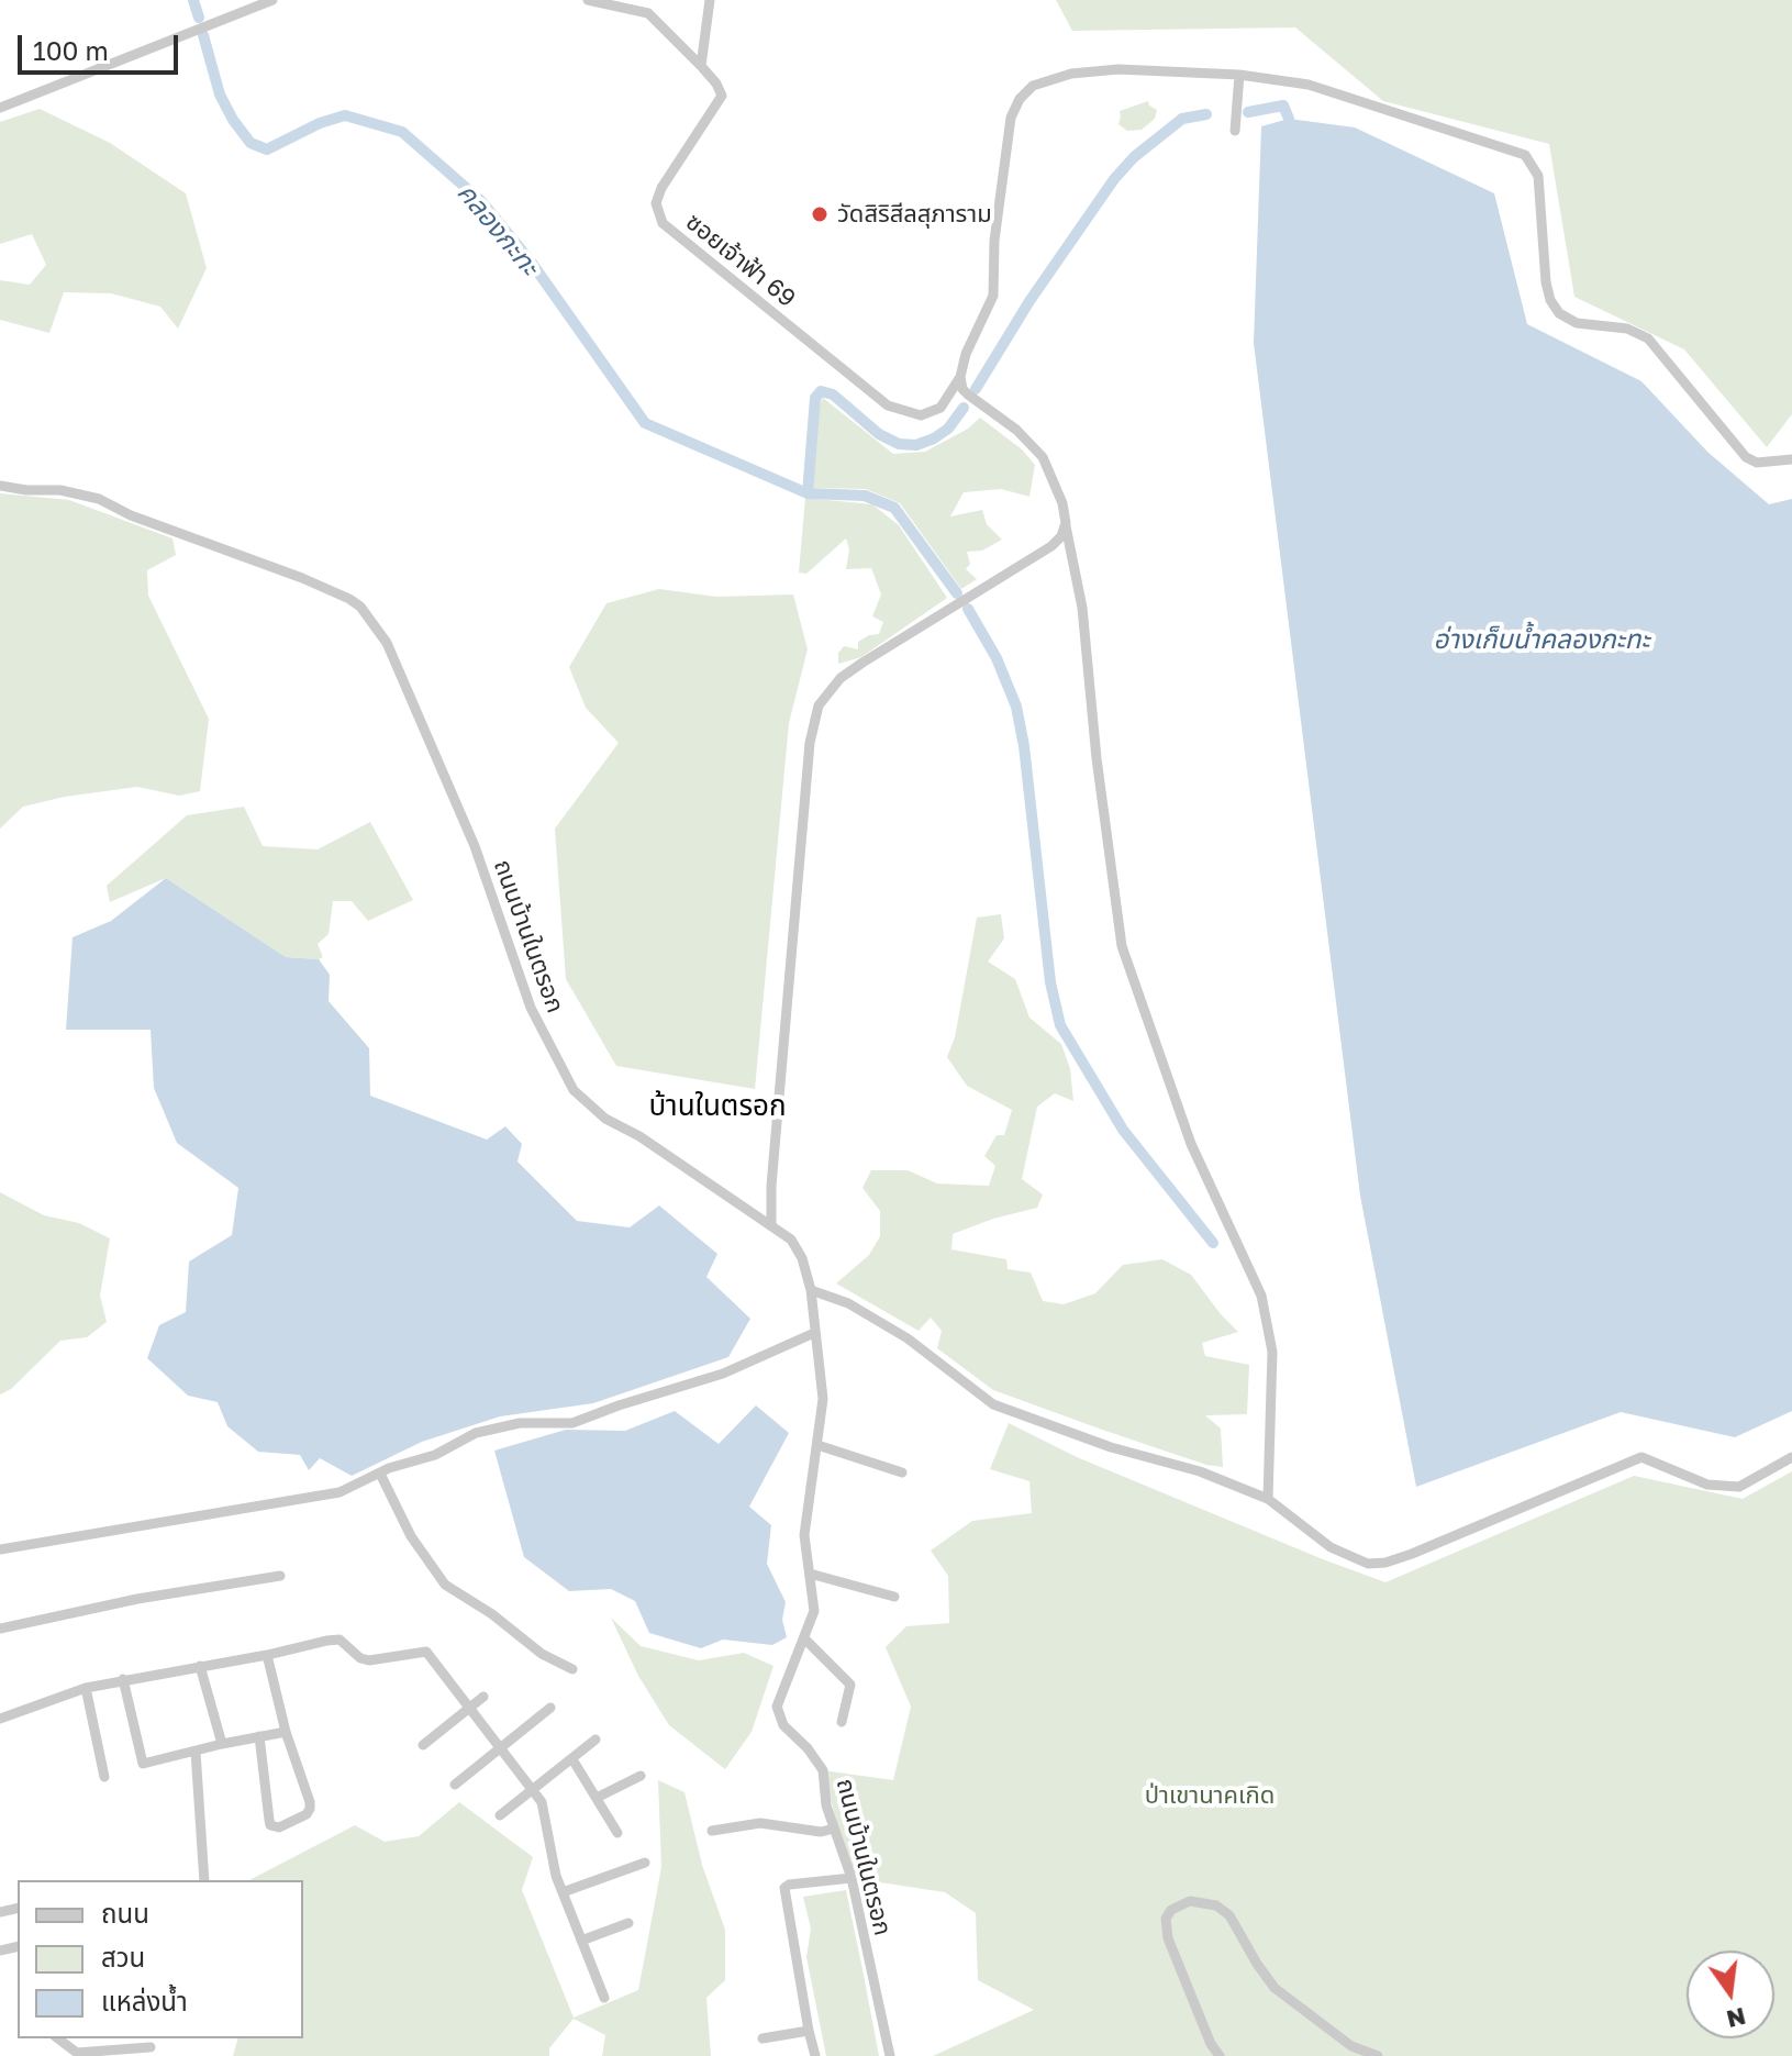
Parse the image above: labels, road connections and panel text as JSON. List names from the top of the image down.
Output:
{
  "streets": {
    "street": ["ซอยเจ้าฟ้า 69", "ถนนบ้านในตรอก"]
  },
  "districts": ["บ้านในตรอก"],
  "water": ["คลองกะทะ", "อ่างเก็บน้ำคลองกะทะ"],
  "parks": ["ป่าเขานาคเกิด"],
  "places": ["วัดสิริสีลสุภาราม"],
  "legend": ["ถนน", "สวน", "แหล่งน้ำ"],
  "scale_bar": "100 m",
  "north": "bottom"
}
